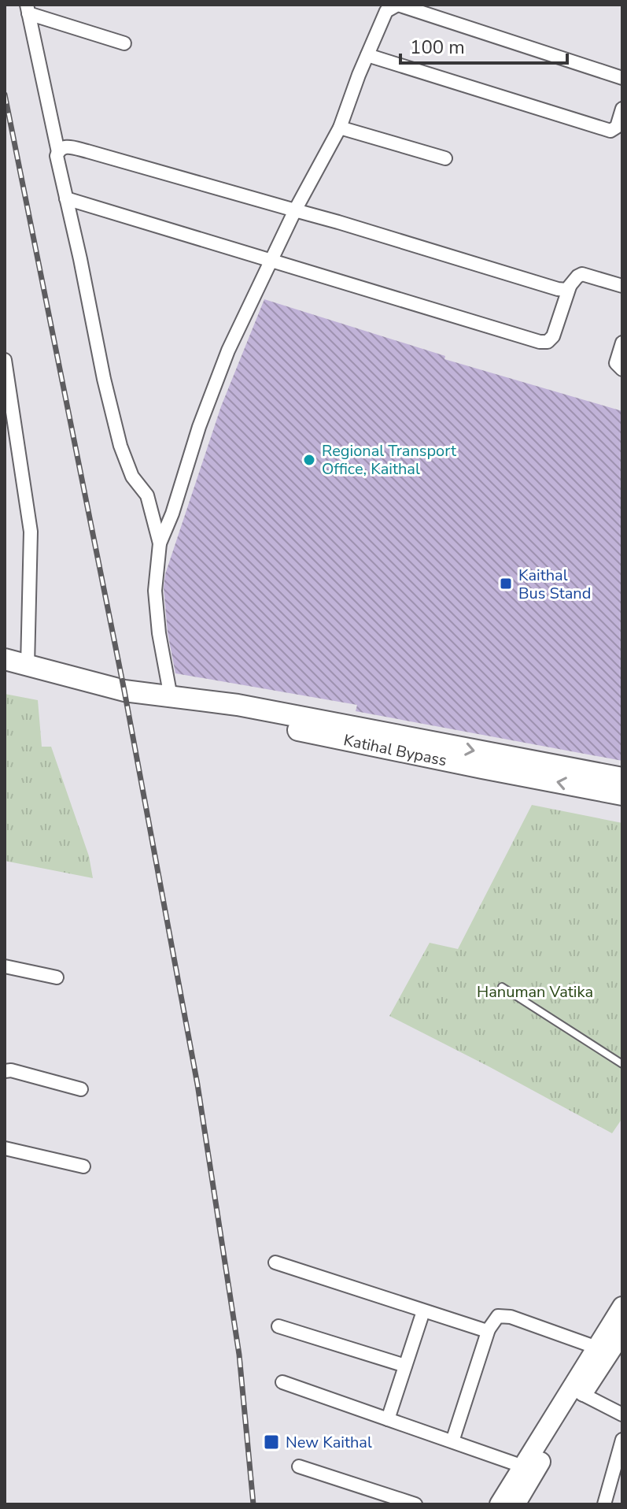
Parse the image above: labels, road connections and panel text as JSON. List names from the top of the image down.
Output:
{
  "streets": {
    "main road": ["Katihal Bypass"]
  },
  "parks": ["Hanuman Vatika"],
  "places": {
    "other": ["Regional Transport Office, Kaithal"],
    "transit": ["Kaithal Bus Stand", "New Kaithal"]
  },
  "scale_bar": "100 m"
}
